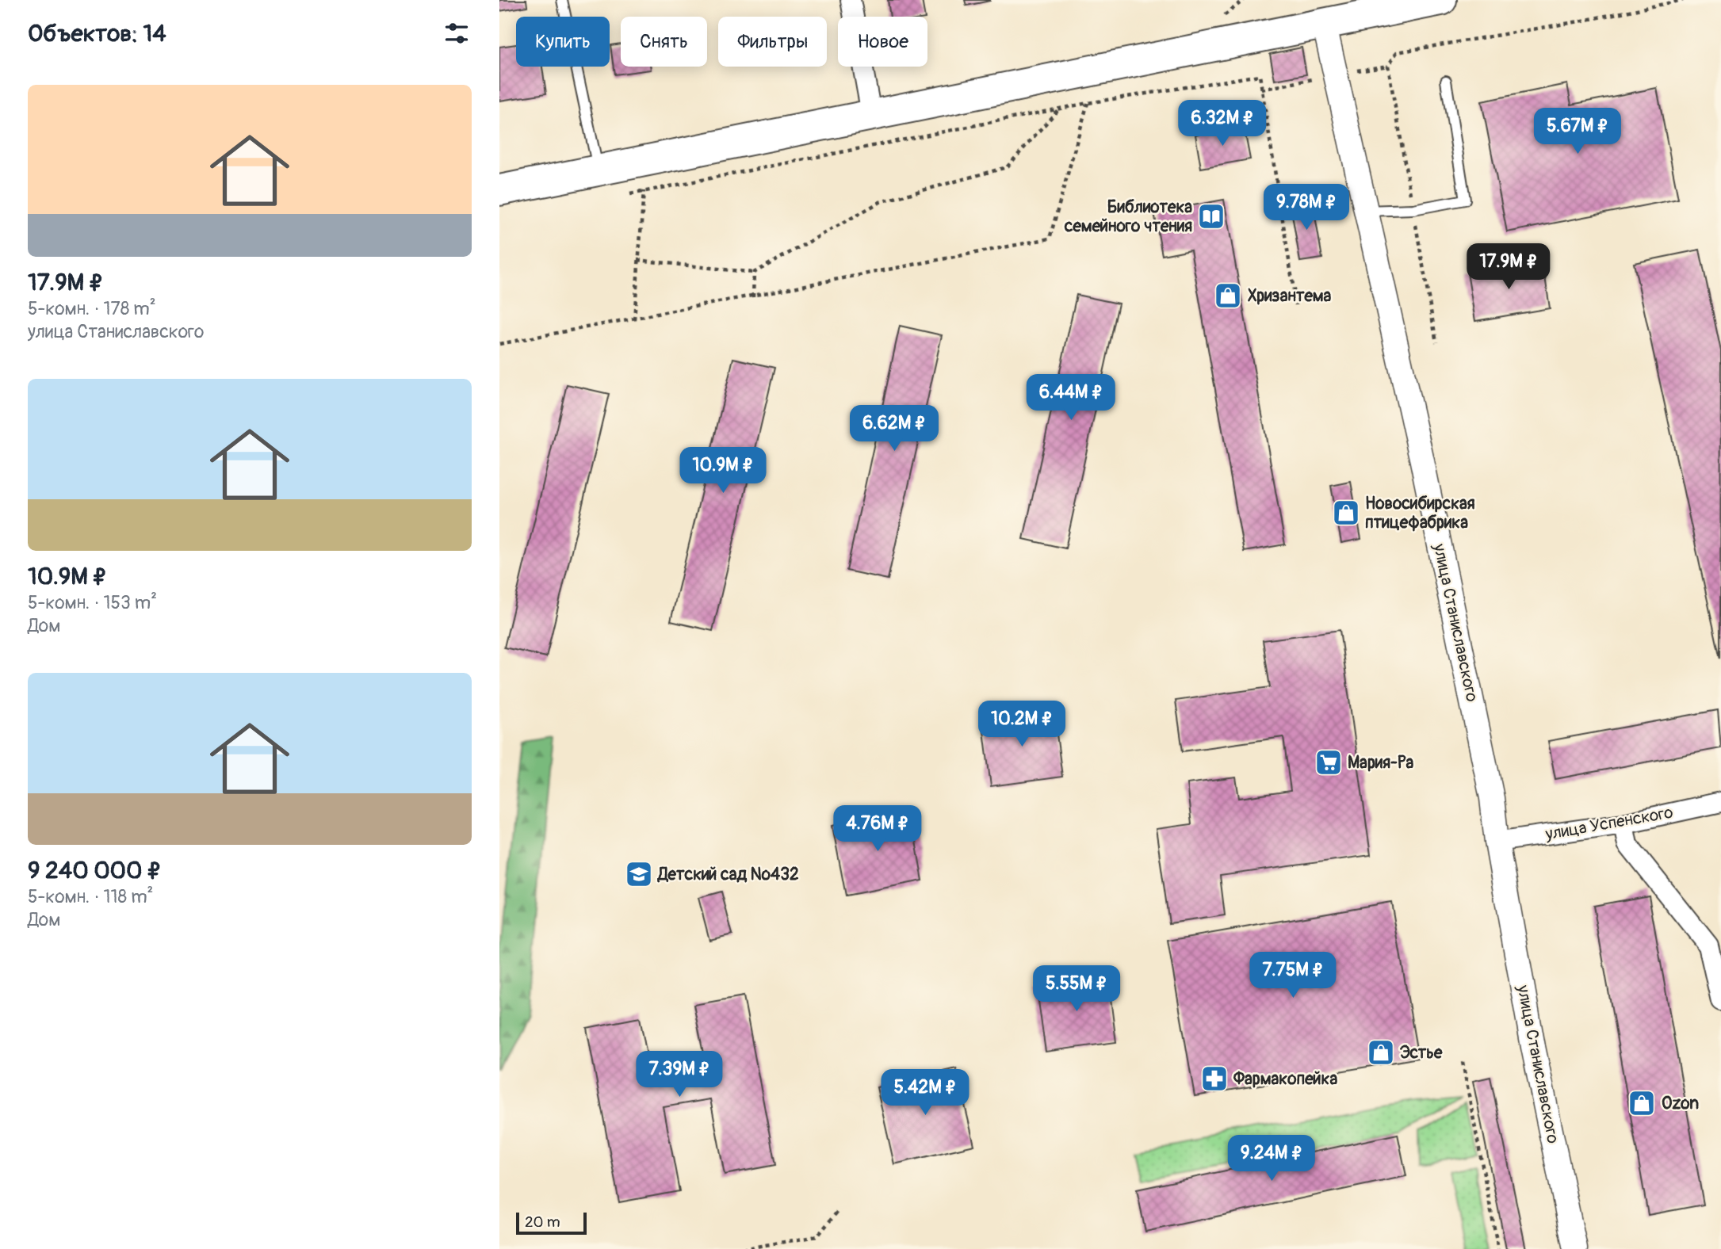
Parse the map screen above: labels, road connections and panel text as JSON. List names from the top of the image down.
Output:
{
  "streets": {
    "street": ["улица Станиславского", "улица Успенского"]
  },
  "crossings": [
    ["улица Станиславского", "улица Успенского"]
  ],
  "places": {
    "library": ["Библиотека семейного чтения"],
    "shop": [
      "Хризантема",
      "Новосибирская птицефабрика",
      "Эстье",
      "Ozon"
    ],
    "supermarket": ["Мария-Ра"],
    "school or university": ["Детский сад №432"],
    "pharmacy": ["Фармакопейка"]
  },
  "scale_bar": "20 m",
  "page": {
    "heading": "Объектов: 14",
    "chip": [
      "Купить",
      "Снять",
      "Фильтры",
      "Новое"
    ],
    "list": [
      {
        "name": "17.9M ₽",
        "note": "5-комн. · 178 m² · улица Станиславского"
      },
      {
        "name": "10.9M ₽",
        "note": "5-комн. · 153 m² · Дом"
      },
      {
        "name": "9 240 000 ₽",
        "note": "5-комн. · 118 m² · Дом"
      }
    ],
    "price": [
      "6.32M ₽",
      "5.67M ₽",
      "9.78M ₽",
      "17.9M ₽",
      "6.44M ₽",
      "6.62M ₽",
      "10.9M ₽",
      "10.2M ₽",
      "4.76M ₽",
      "7.75M ₽",
      "5.55M ₽",
      "7.39M ₽",
      "5.42M ₽",
      "9.24M ₽"
    ],
    "scale": "20 m"
  }
}
